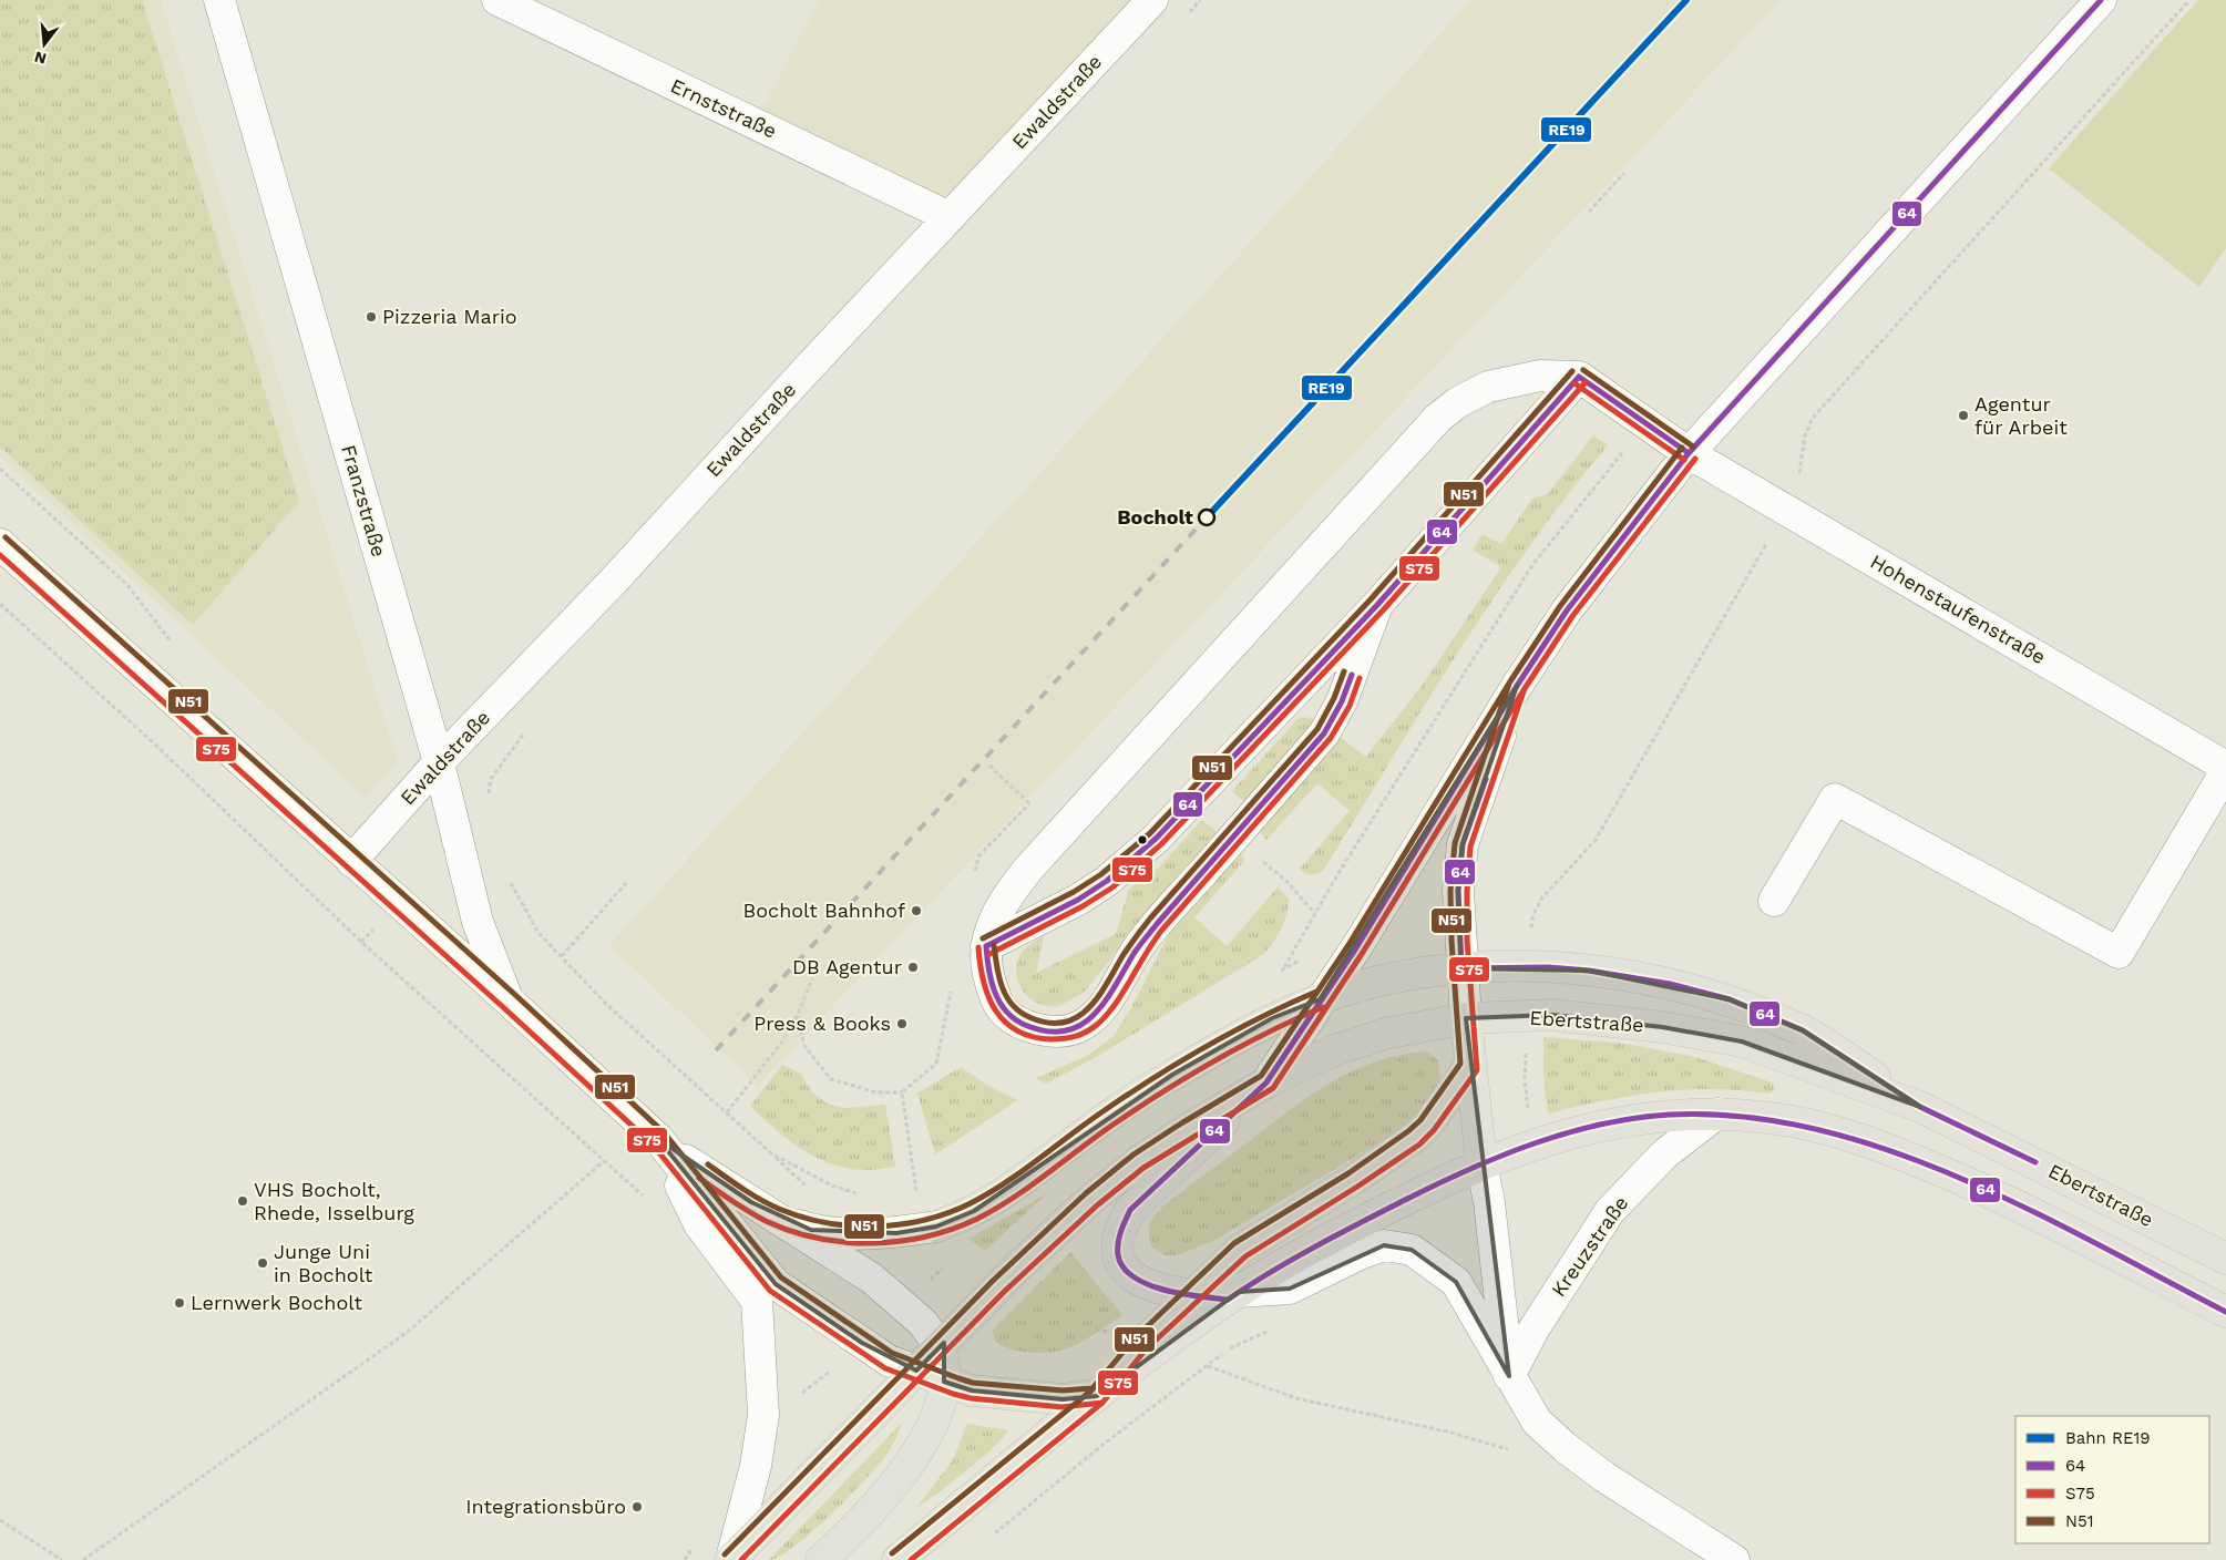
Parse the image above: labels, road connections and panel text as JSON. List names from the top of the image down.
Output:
{
  "streets": {
    "main road": ["Ebertstraße"],
    "street": [
      "Ewaldstraße",
      "Ernststraße",
      "Franzstraße",
      "Hohenstaufenstraße",
      "Kreuzstraße"
    ]
  },
  "crossings": [
    ["Ewaldstraße", "Ernststraße"],
    ["Ewaldstraße", "Franzstraße"]
  ],
  "places": [
    "Pizzeria Mario",
    "Agentur für Arbeit",
    "Bocholt",
    "Bocholt Bahnhof",
    "DB Agentur",
    "Press & Books",
    "VHS Bocholt, Rhede, Isselburg",
    "Junge Uni in Bocholt",
    "Lernwerk Bocholt",
    "Integrationsbüro"
  ],
  "lines": [
    "rail line RE19",
    "transit line 64",
    "transit line N51",
    "transit line S75"
  ],
  "legend": [
    "Bahn RE19",
    "64",
    "S75",
    "N51"
  ],
  "north": "bottom"
}
